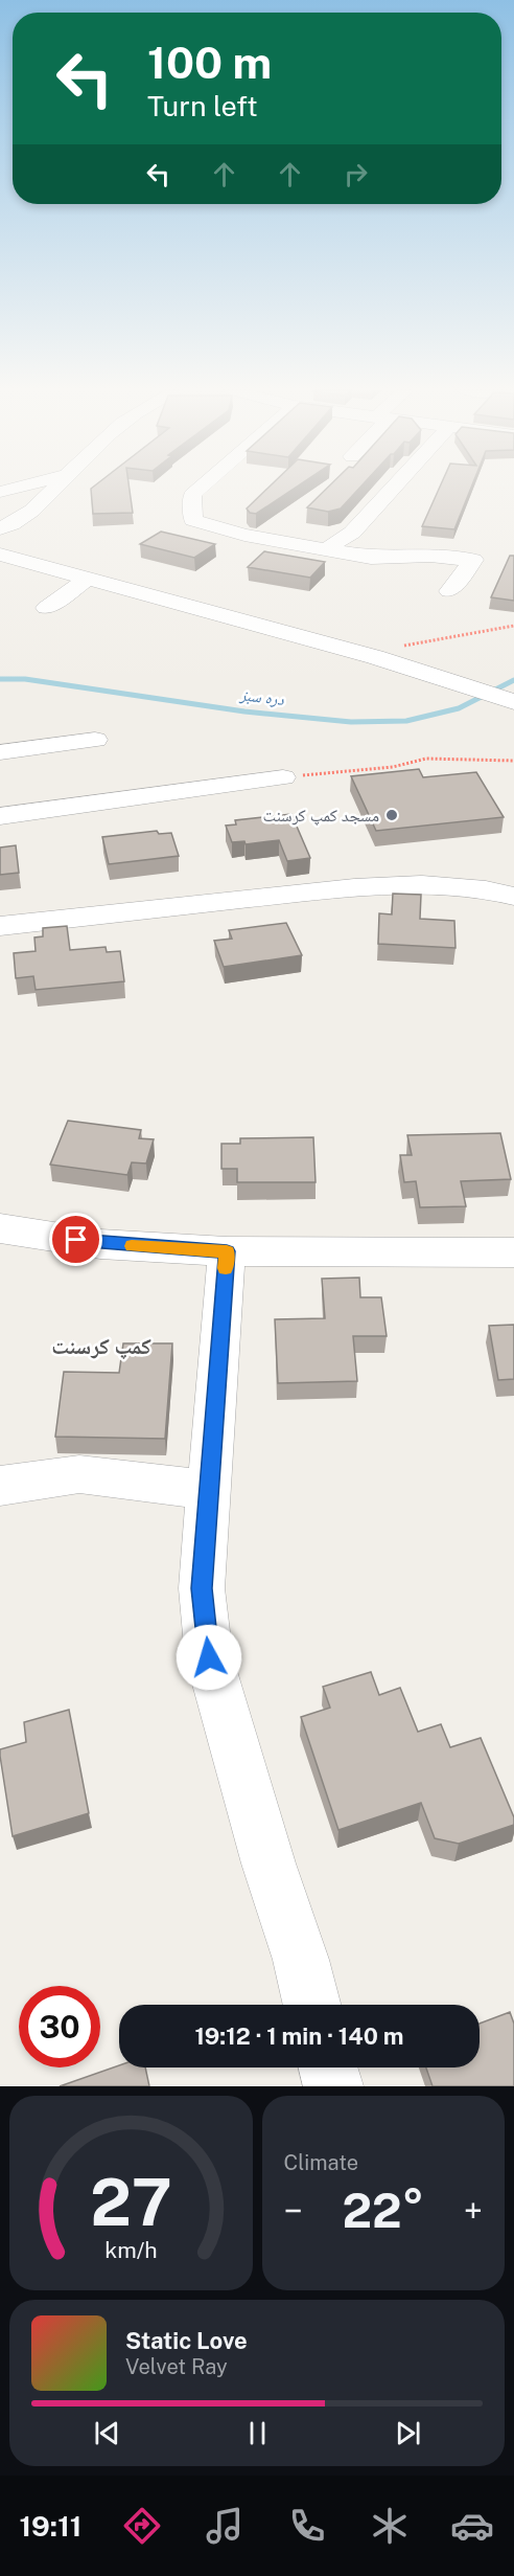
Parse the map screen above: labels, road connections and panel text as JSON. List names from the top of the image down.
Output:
{
  "districts": ["کمپ کرسنت"],
  "water": ["دره سبز"],
  "places": ["مسجد کمپ کرسنت"],
  "page": {
    "turn": ["100 m", "Turn left"],
    "limit": "30",
    "trip": "19:12 · 1 min · 140 m",
    "tile": "Climate",
    "heat": ["−", "22°", "+"],
    "song": ["Static Love", "Velvet Ray"],
    "tabs": "19:11",
    "gauge": ["27", "km/h"]
  }
}
